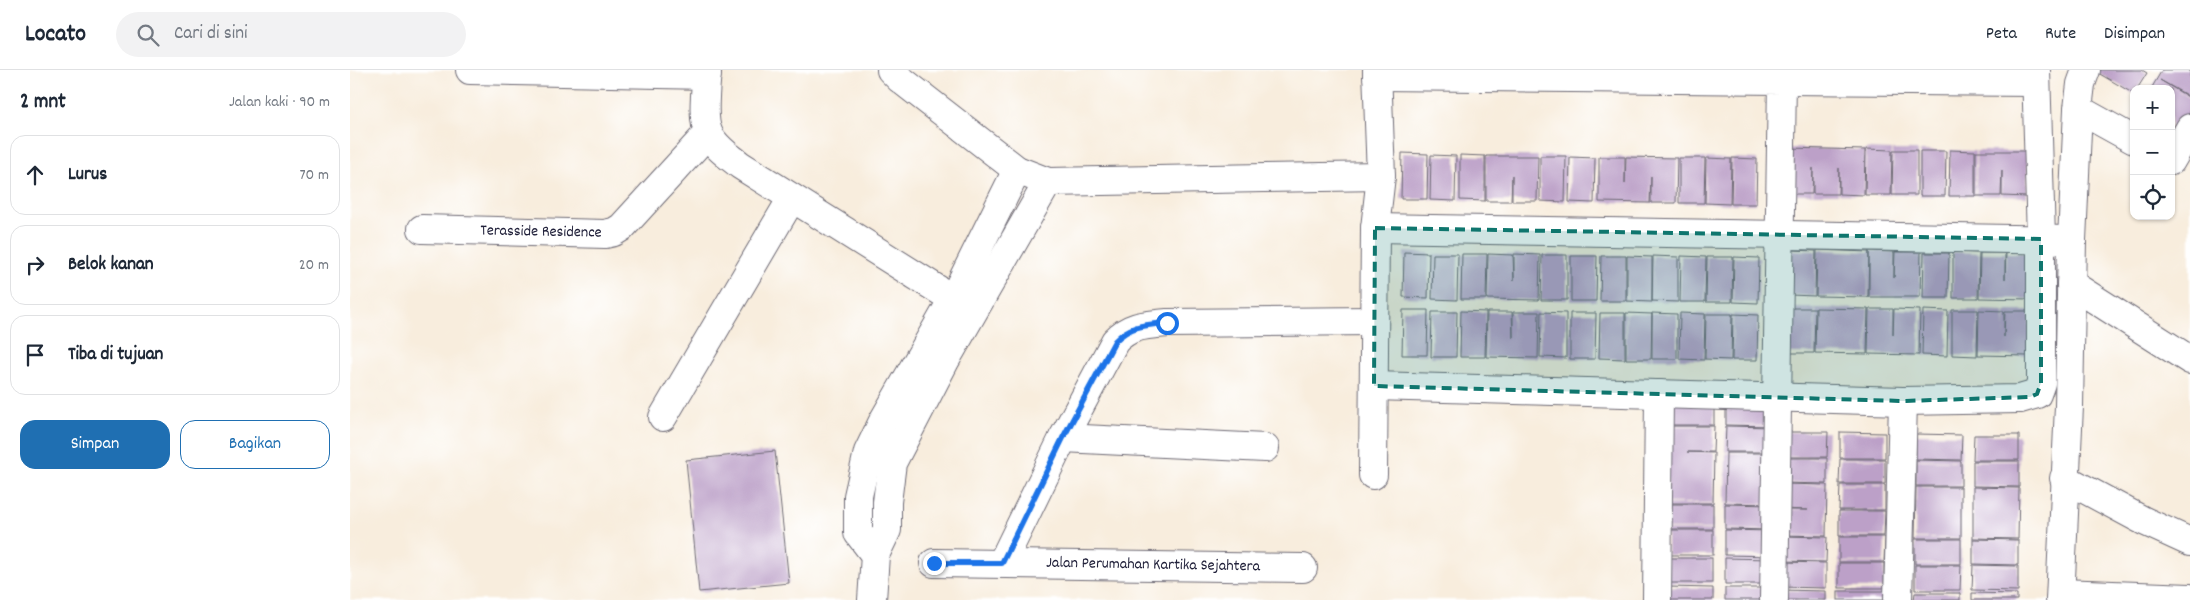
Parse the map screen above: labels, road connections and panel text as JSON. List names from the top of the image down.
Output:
{
  "streets": {
    "street": ["Terasside Residence", "Jalan Perumahan Kartika Sejahtera"]
  },
  "page": {
    "header": "Locato",
    "search": "Cari di sini",
    "nav": ["Peta", "Rute", "Disimpan"],
    "heading": ["2 mnt", "Jalan kaki · 90 m"],
    "map_buttons": ["+", "−"],
    "list": [
      ["Lurus", "70 m"],
      ["Belok kanan", "20 m"],
      "Tiba di tujuan"
    ],
    "buttons": ["Simpan", "Bagikan"]
  }
}
